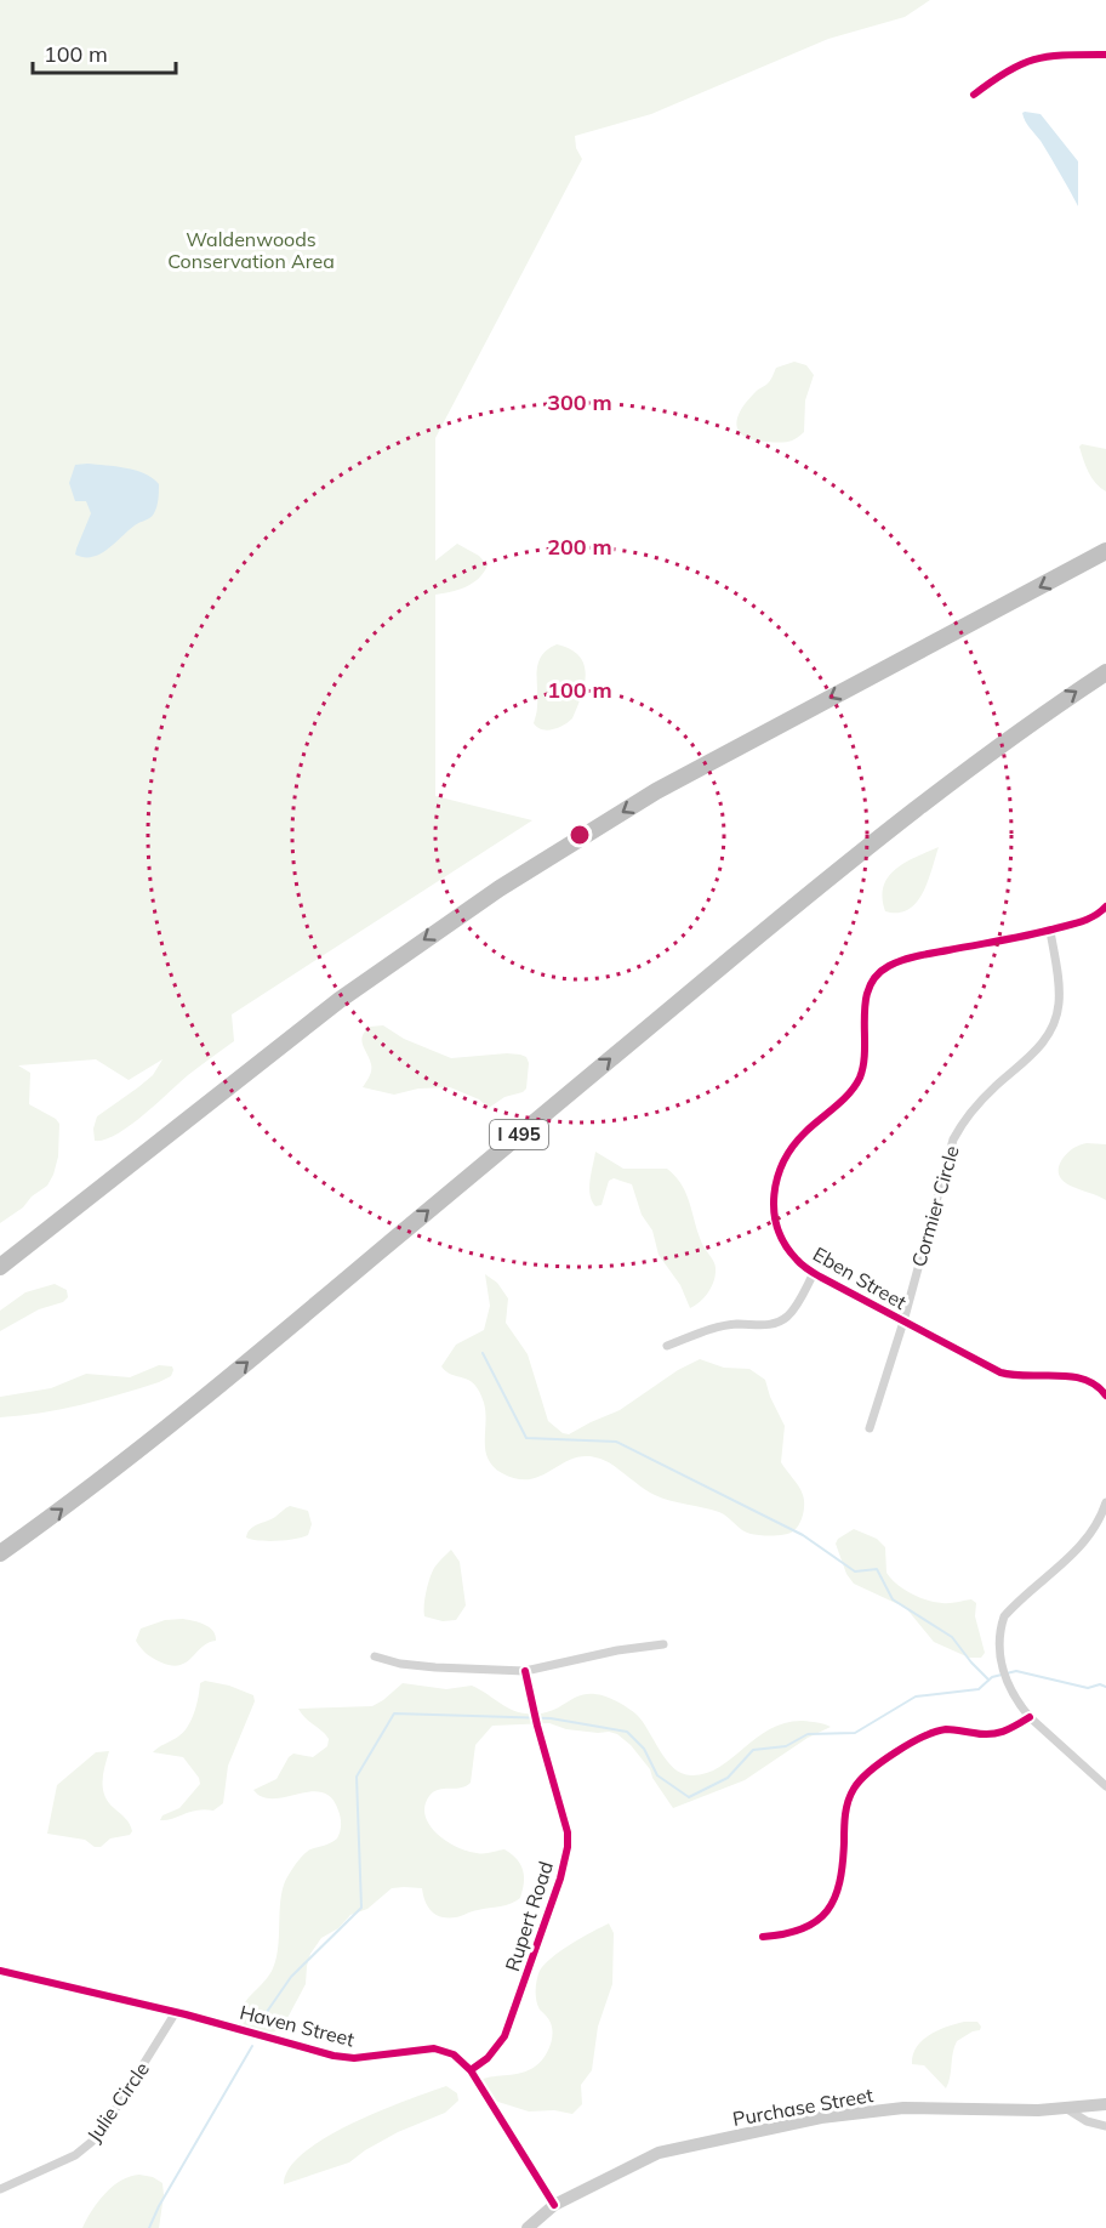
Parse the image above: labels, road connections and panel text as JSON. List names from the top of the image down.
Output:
{
  "streets": {
    "highway": ["I 495"],
    "main road": ["Purchase Street"],
    "street": [
      "Cormier Circle",
      "Eben Street",
      "Rupert Road",
      "Haven Street",
      "Julie Circle"
    ]
  },
  "crossings": [
    ["Cormier Circle", "Eben Street"],
    ["Rupert Road", "Haven Street"],
    ["Haven Street", "Julie Circle"],
    ["Haven Street", "Purchase Street"]
  ],
  "parks": ["Waldenwoods Conservation Area"],
  "scale_bar": "100 m",
  "rings": ["300 m", "200 m", "100 m"]
}
